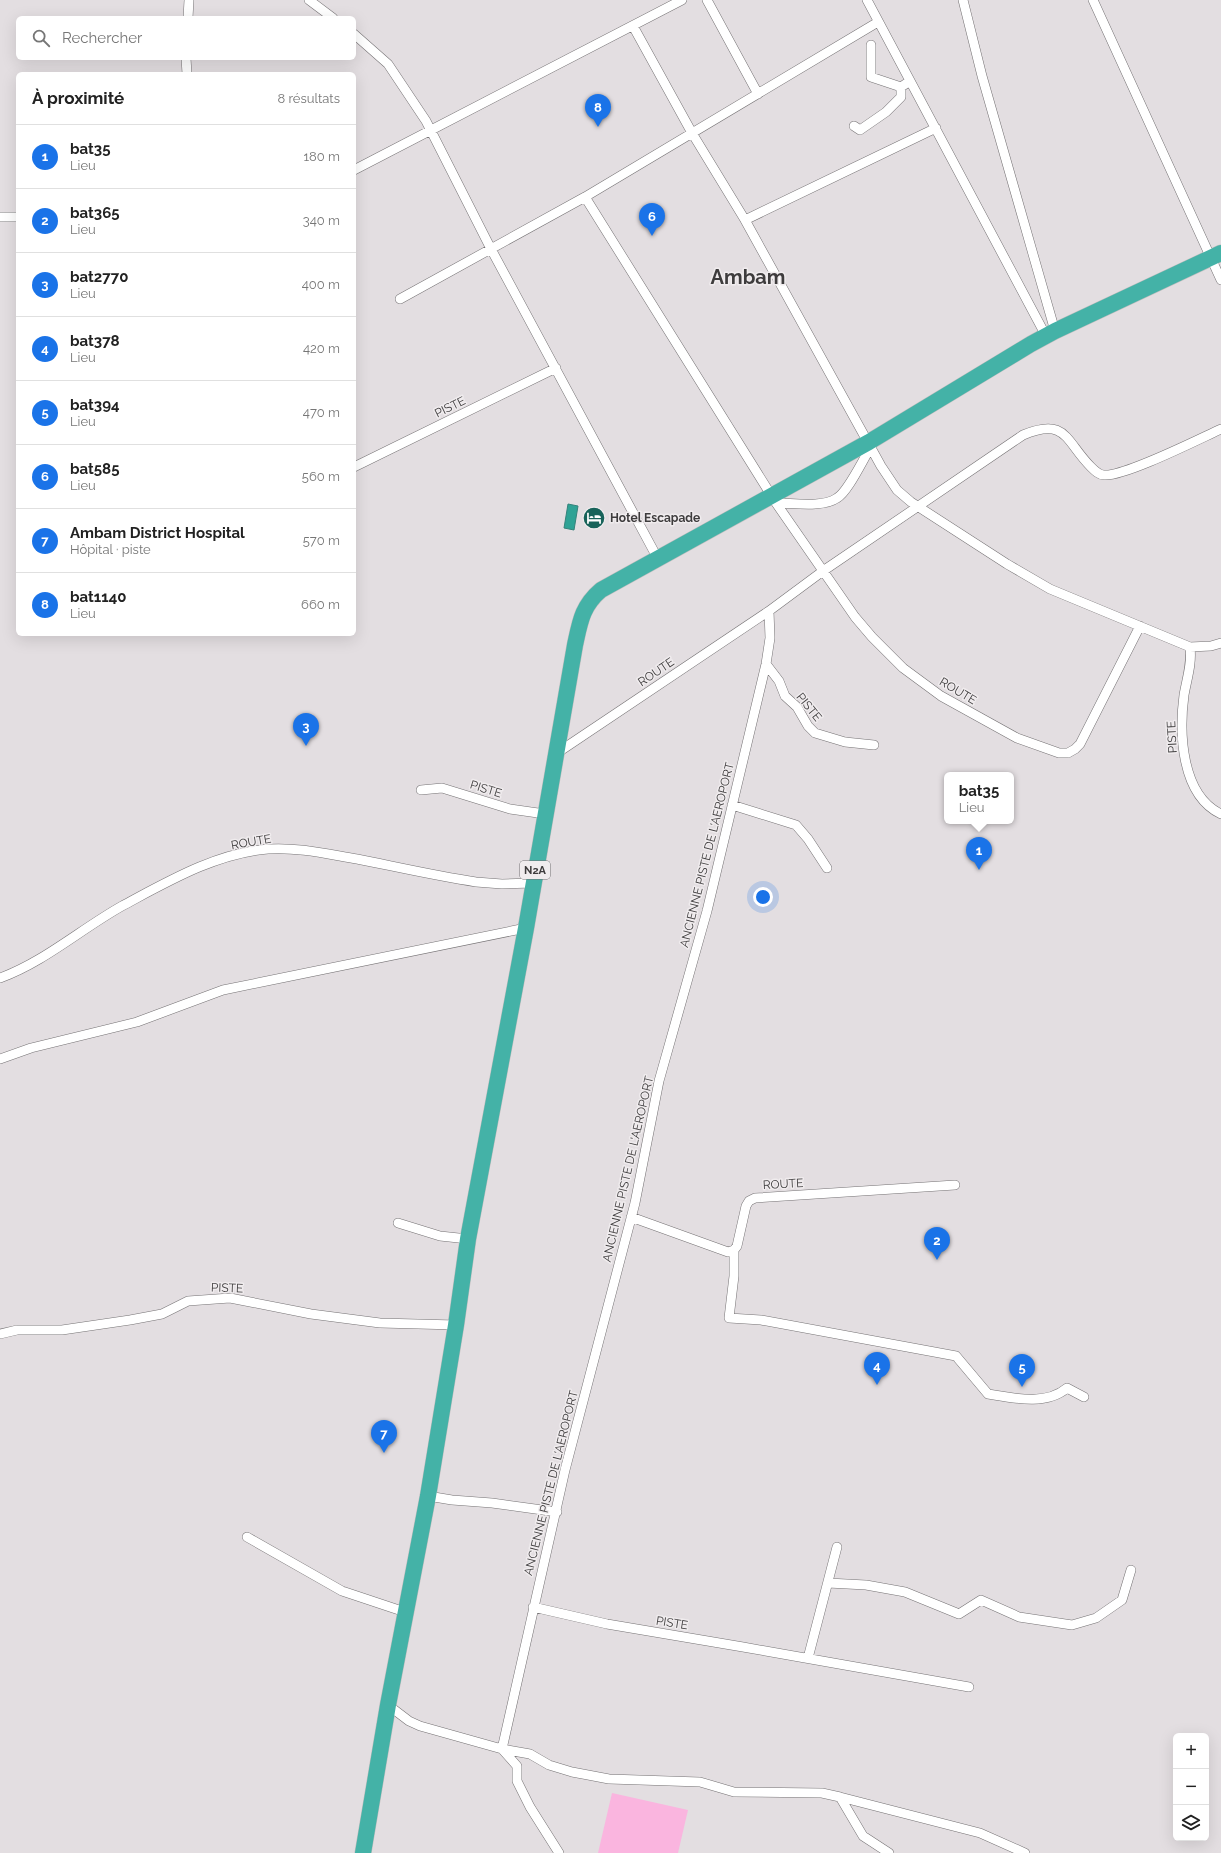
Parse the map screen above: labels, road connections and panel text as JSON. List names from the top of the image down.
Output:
{
  "streets": {
    "highway": ["N2A"],
    "street": ["PISTE", "ROUTE", "ANCIENNE PISTE DE L'AEROPORT"]
  },
  "crossings": [
    ["PISTE", "ANCIENNE PISTE DE L'AEROPORT"],
    ["PISTE", "N2A"],
    ["ROUTE", "ANCIENNE PISTE DE L'AEROPORT"],
    ["ROUTE", "N2A"]
  ],
  "districts": ["Ambam"],
  "places": {
    "hotel": ["Hotel Escapade"]
  },
  "page": {
    "search": "Rechercher",
    "heading": ["À proximité", "8 résultats"],
    "pins": [
      "8",
      "6",
      "3",
      "1",
      "2",
      "4",
      "5",
      "7"
    ],
    "list": [
      {
        "mark": "1",
        "name": "bat35",
        "note": "Lieu",
        "value": "180 m"
      },
      {
        "mark": "2",
        "name": "bat365",
        "note": "Lieu",
        "value": "340 m"
      },
      {
        "mark": "3",
        "name": "bat2770",
        "note": "Lieu",
        "value": "400 m"
      },
      {
        "mark": "4",
        "name": "bat378",
        "note": "Lieu",
        "value": "420 m"
      },
      {
        "mark": "5",
        "name": "bat394",
        "note": "Lieu",
        "value": "470 m"
      },
      {
        "mark": "6",
        "name": "bat585",
        "note": "Lieu",
        "value": "560 m"
      },
      {
        "mark": "7",
        "name": "Ambam District Hospital",
        "note": "Hôpital · piste",
        "value": "570 m"
      },
      {
        "mark": "8",
        "name": "bat1140",
        "note": "Lieu",
        "value": "660 m"
      }
    ],
    "popup": ["bat35", "Lieu"],
    "map_buttons": ["+", "−"]
  }
}
